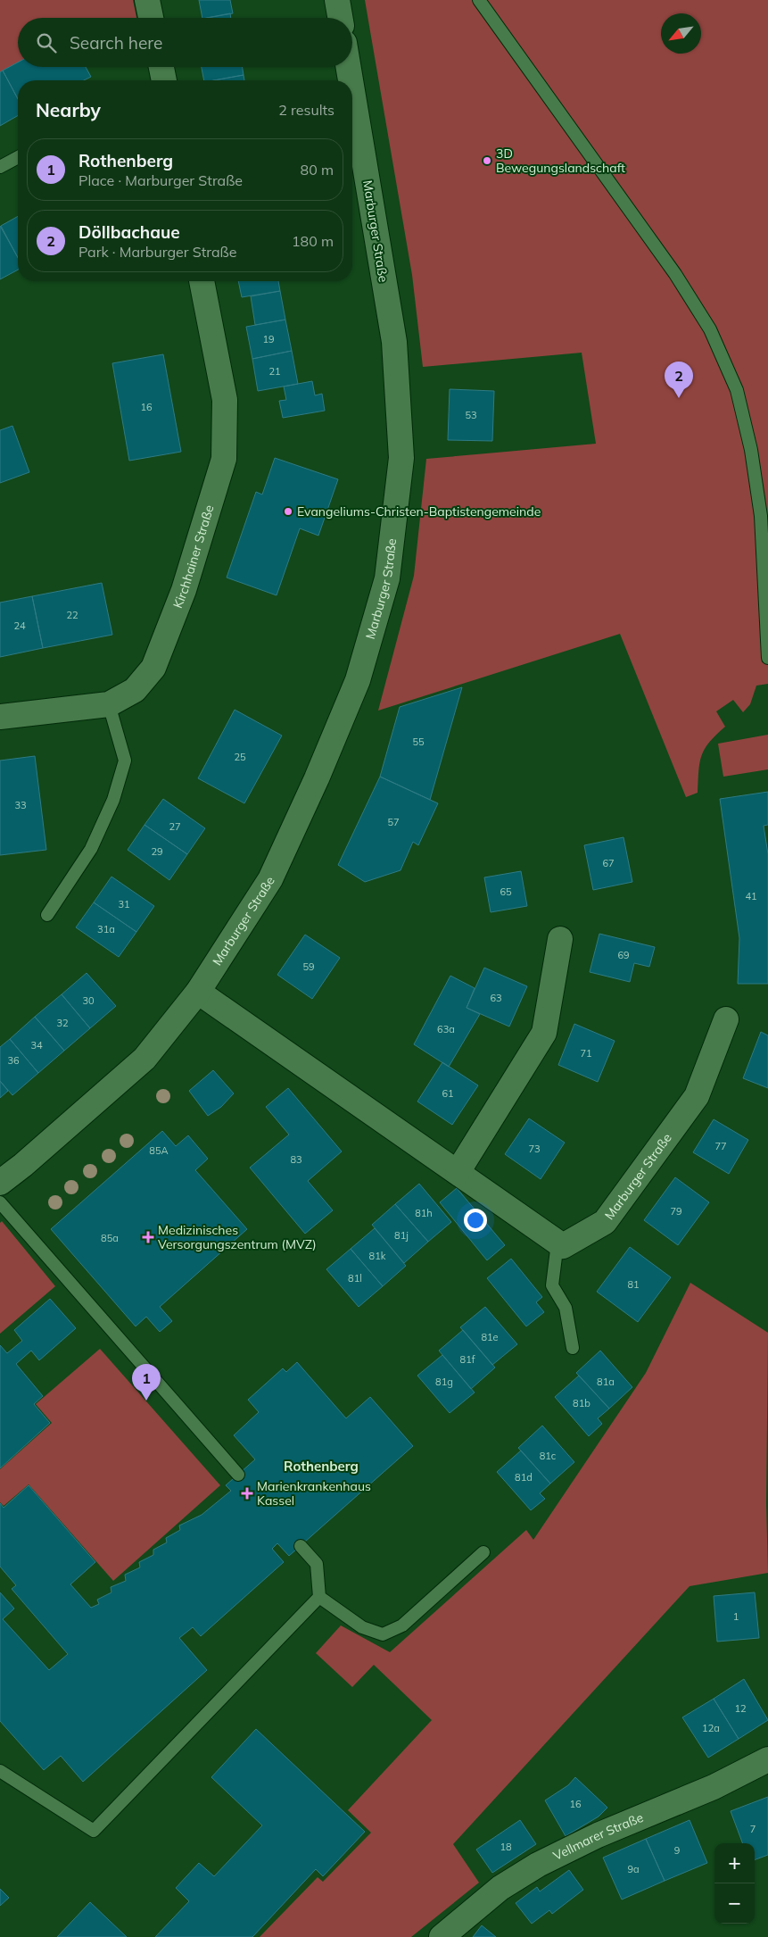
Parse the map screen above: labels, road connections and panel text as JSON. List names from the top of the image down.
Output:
{
  "streets": {
    "street": ["Marburger Straße", "Kirchhainer Straße", "Vellmarer Straße"]
  },
  "districts": ["Rothenberg"],
  "places": {
    "other": ["3D Bewegungslandschaft", "Evangeliums-Christen-Baptistengemeinde"],
    "health": ["Medizinisches Versorgungszentrum (MVZ)", "Marienkrankenhaus Kassel"]
  },
  "house_numbers": [
    "19",
    "21",
    "16",
    "53",
    "22",
    "24",
    "55",
    "25",
    "33",
    "57",
    "27",
    "29",
    "67",
    "65",
    "41",
    "31",
    "31a",
    "69",
    "59",
    "63",
    "30",
    "32",
    "63a",
    "34",
    "71",
    "36",
    "61",
    "77",
    "73",
    "85A",
    "83",
    "79",
    "81h",
    "81j",
    "85a",
    "81k",
    "81l",
    "81",
    "81e",
    "81f",
    "81g",
    "81a",
    "81b",
    "81c",
    "81d",
    "1",
    "12",
    "12a",
    "16",
    "7",
    "18",
    "9",
    "9a"
  ],
  "north": "bottom left",
  "page": {
    "search": "Search here",
    "heading": ["Nearby", "2 results"],
    "list": [
      {
        "mark": "1",
        "name": "Rothenberg",
        "note": "Place · Marburger Straße",
        "value": "80 m"
      },
      {
        "mark": "2",
        "name": "Döllbachaue",
        "note": "Park · Marburger Straße",
        "value": "180 m"
      }
    ],
    "pins": ["2", "1"],
    "map_buttons": ["+", "−"]
  }
}
